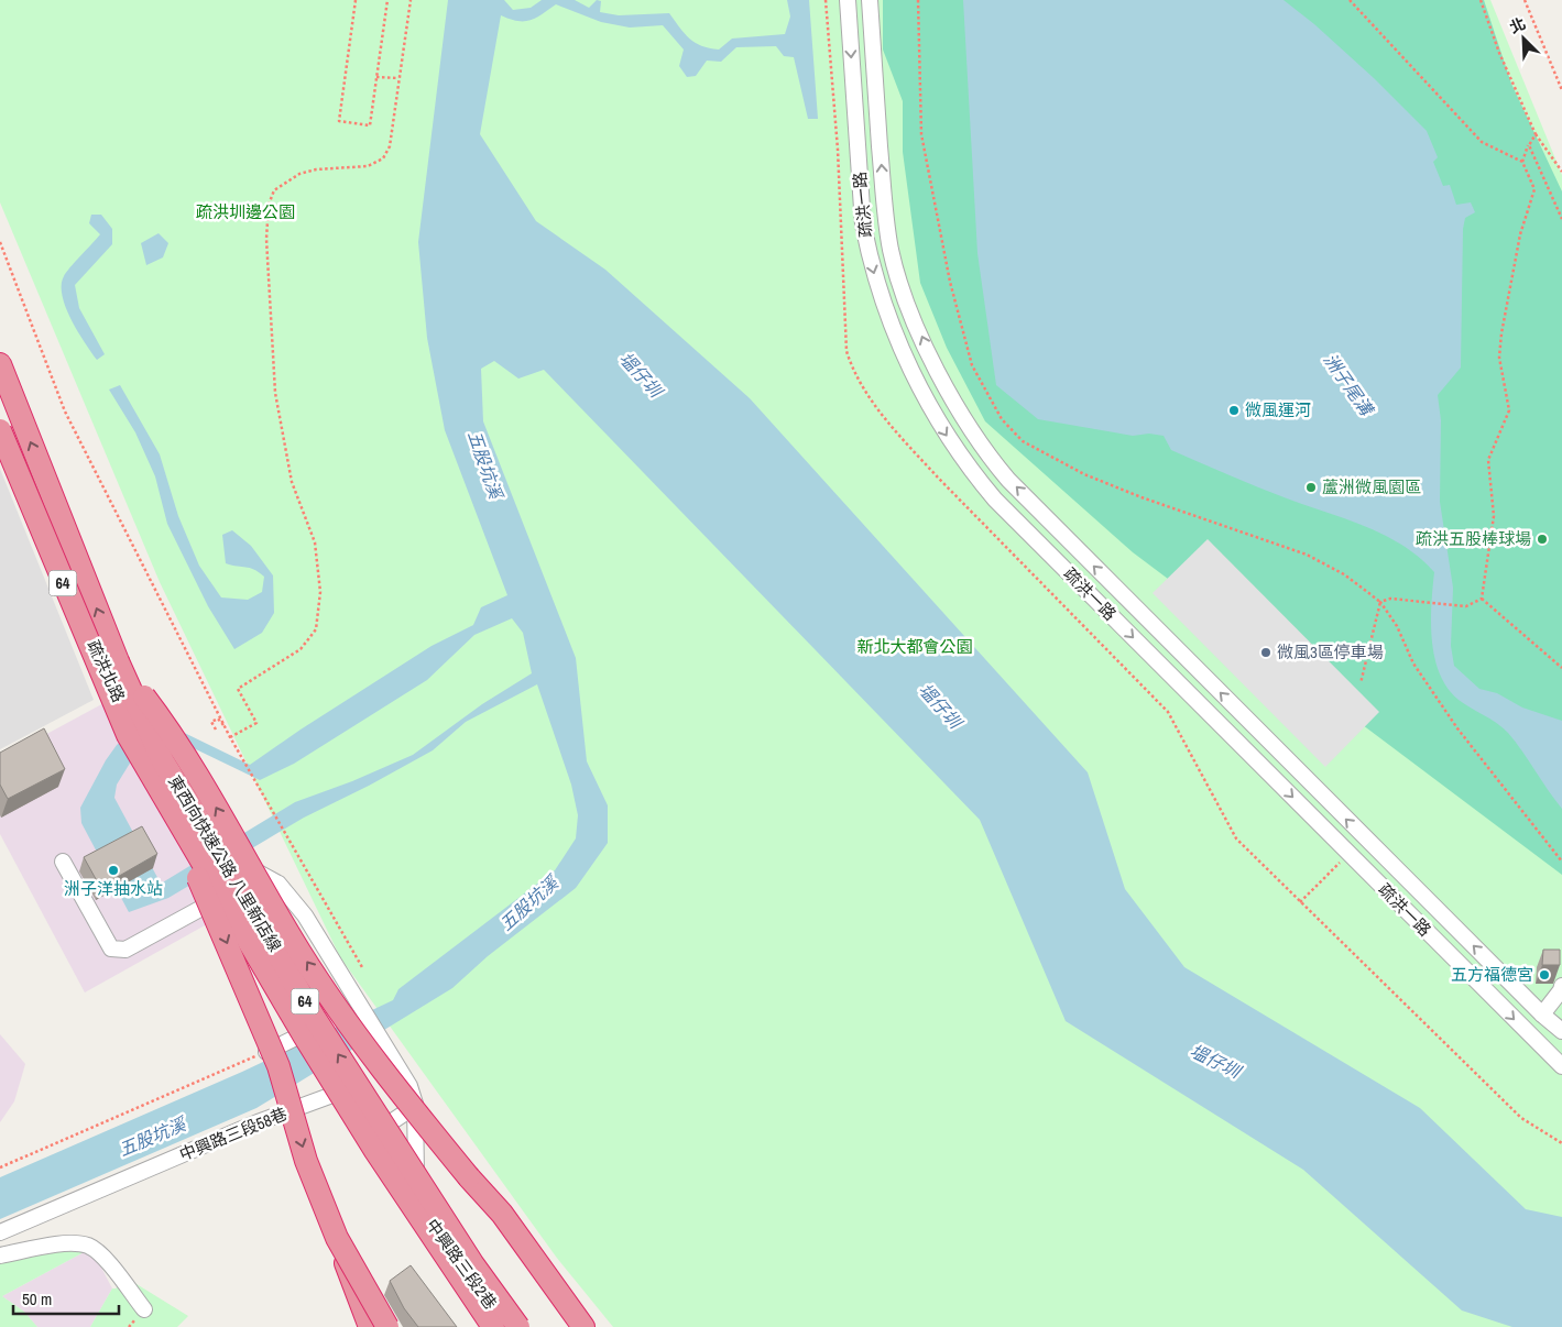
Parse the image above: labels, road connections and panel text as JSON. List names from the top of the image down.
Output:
{
  "streets": {
    "highway": ["64", "東西向快速公路 八里新店線"],
    "street": [
      "疏洪一路",
      "疏洪北路",
      "中興路三段58巷",
      "中興路三段2巷"
    ]
  },
  "crossings": [
    ["中興路三段58巷", "中興路三段2巷"]
  ],
  "water": ["塭仔圳", "洲子尾溝", "五股坑溪"],
  "parks": ["疏洪圳邊公園", "新北大都會公園"],
  "places": [
    "微風運河",
    "蘆洲微風園區",
    "疏洪五股棒球場",
    "微風3區停車場",
    "洲子洋抽水站",
    "五方福德宮"
  ],
  "scale_bar": "50 m",
  "north": "top left"
}
